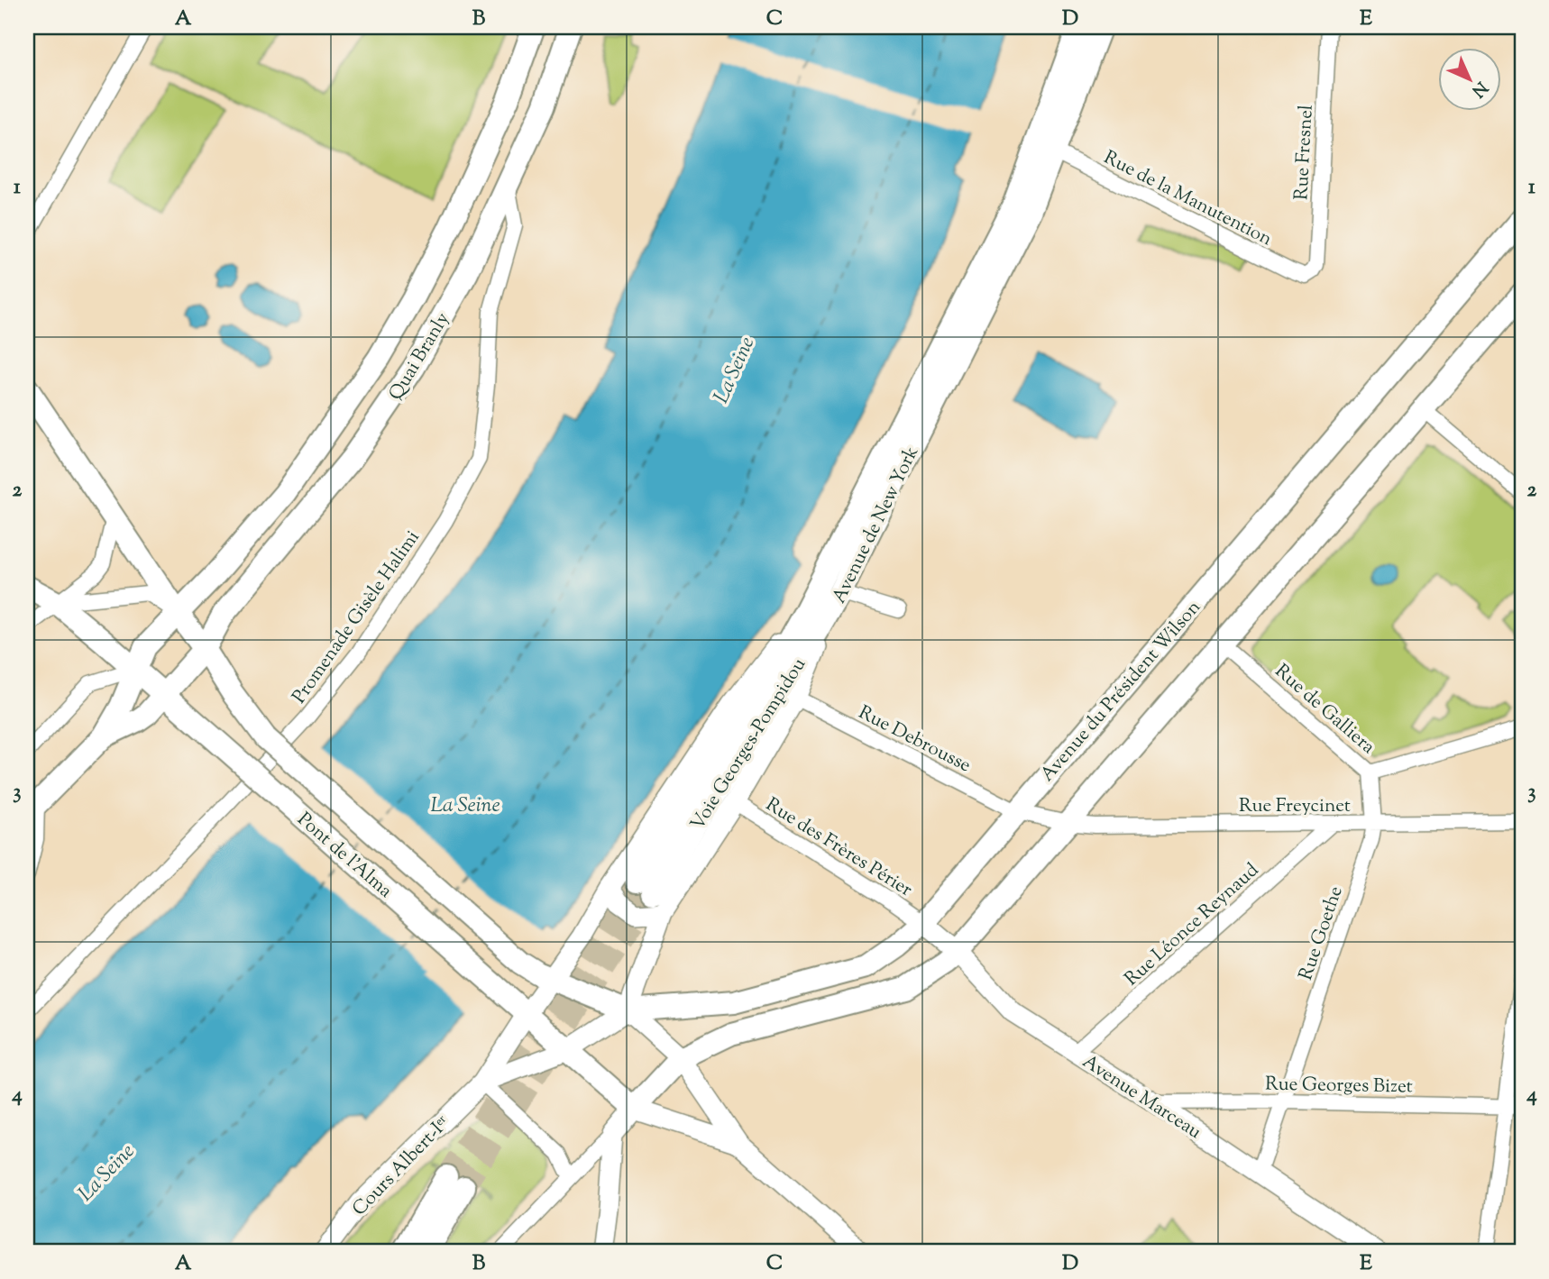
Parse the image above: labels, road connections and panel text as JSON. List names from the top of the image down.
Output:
{
  "streets": {
    "main road": [
      "Quai Branly",
      "Avenue de New York",
      "Avenue du Président Wilson",
      "Voie Georges-Pompidou",
      "Pont de l'Alma"
    ],
    "street": [
      "Rue Fresnel",
      "Rue de la Manutention",
      "Promenade Gisèle Halimi",
      "Rue de Galliera",
      "Rue Debrousse",
      "Rue Freycinet",
      "Rue des Frères Périer",
      "Rue Léonce Reynaud",
      "Rue Goethe",
      "Rue Georges Bizet",
      "Avenue Marceau",
      "Cours Albert-Iᵉʳ"
    ]
  },
  "crossings": [
    ["Rue Fresnel", "Rue de la Manutention"],
    ["Rue de la Manutention", "Avenue de New York"],
    ["Quai Branly", "Promenade Gisèle Halimi"],
    ["Quai Branly", "Pont de l'Alma"],
    ["Avenue de New York", "Avenue du Président Wilson"],
    ["Avenue de New York", "Rue Debrousse"],
    ["Avenue de New York", "Voie Georges-Pompidou"],
    ["Avenue de New York", "Rue des Frères Périer"],
    ["Avenue de New York", "Pont de l'Alma"],
    ["Avenue de New York", "Cours Albert-Iᵉʳ"],
    ["Avenue du Président Wilson", "Rue Debrousse"],
    ["Avenue du Président Wilson", "Rue des Frères Périer"],
    ["Avenue du Président Wilson", "Pont de l'Alma"],
    ["Avenue du Président Wilson", "Avenue Marceau"],
    ["Rue de Galliera", "Rue Goethe"],
    ["Rue Debrousse", "Rue Freycinet"],
    ["Rue Freycinet", "Rue Léonce Reynaud"],
    ["Rue Freycinet", "Rue Goethe"],
    ["Rue des Frères Périer", "Avenue Marceau"],
    ["Rue Léonce Reynaud", "Avenue Marceau"],
    ["Rue Goethe", "Rue Georges Bizet"],
    ["Rue Goethe", "Avenue Marceau"],
    ["Rue Georges Bizet", "Avenue Marceau"]
  ],
  "water": ["La Seine"],
  "north": "bottom right",
  "grid": {
    "columns": [
      "A",
      "B",
      "C",
      "D",
      "E"
    ],
    "rows": [
      "1",
      "2",
      "3",
      "4"
    ]
  }
}
